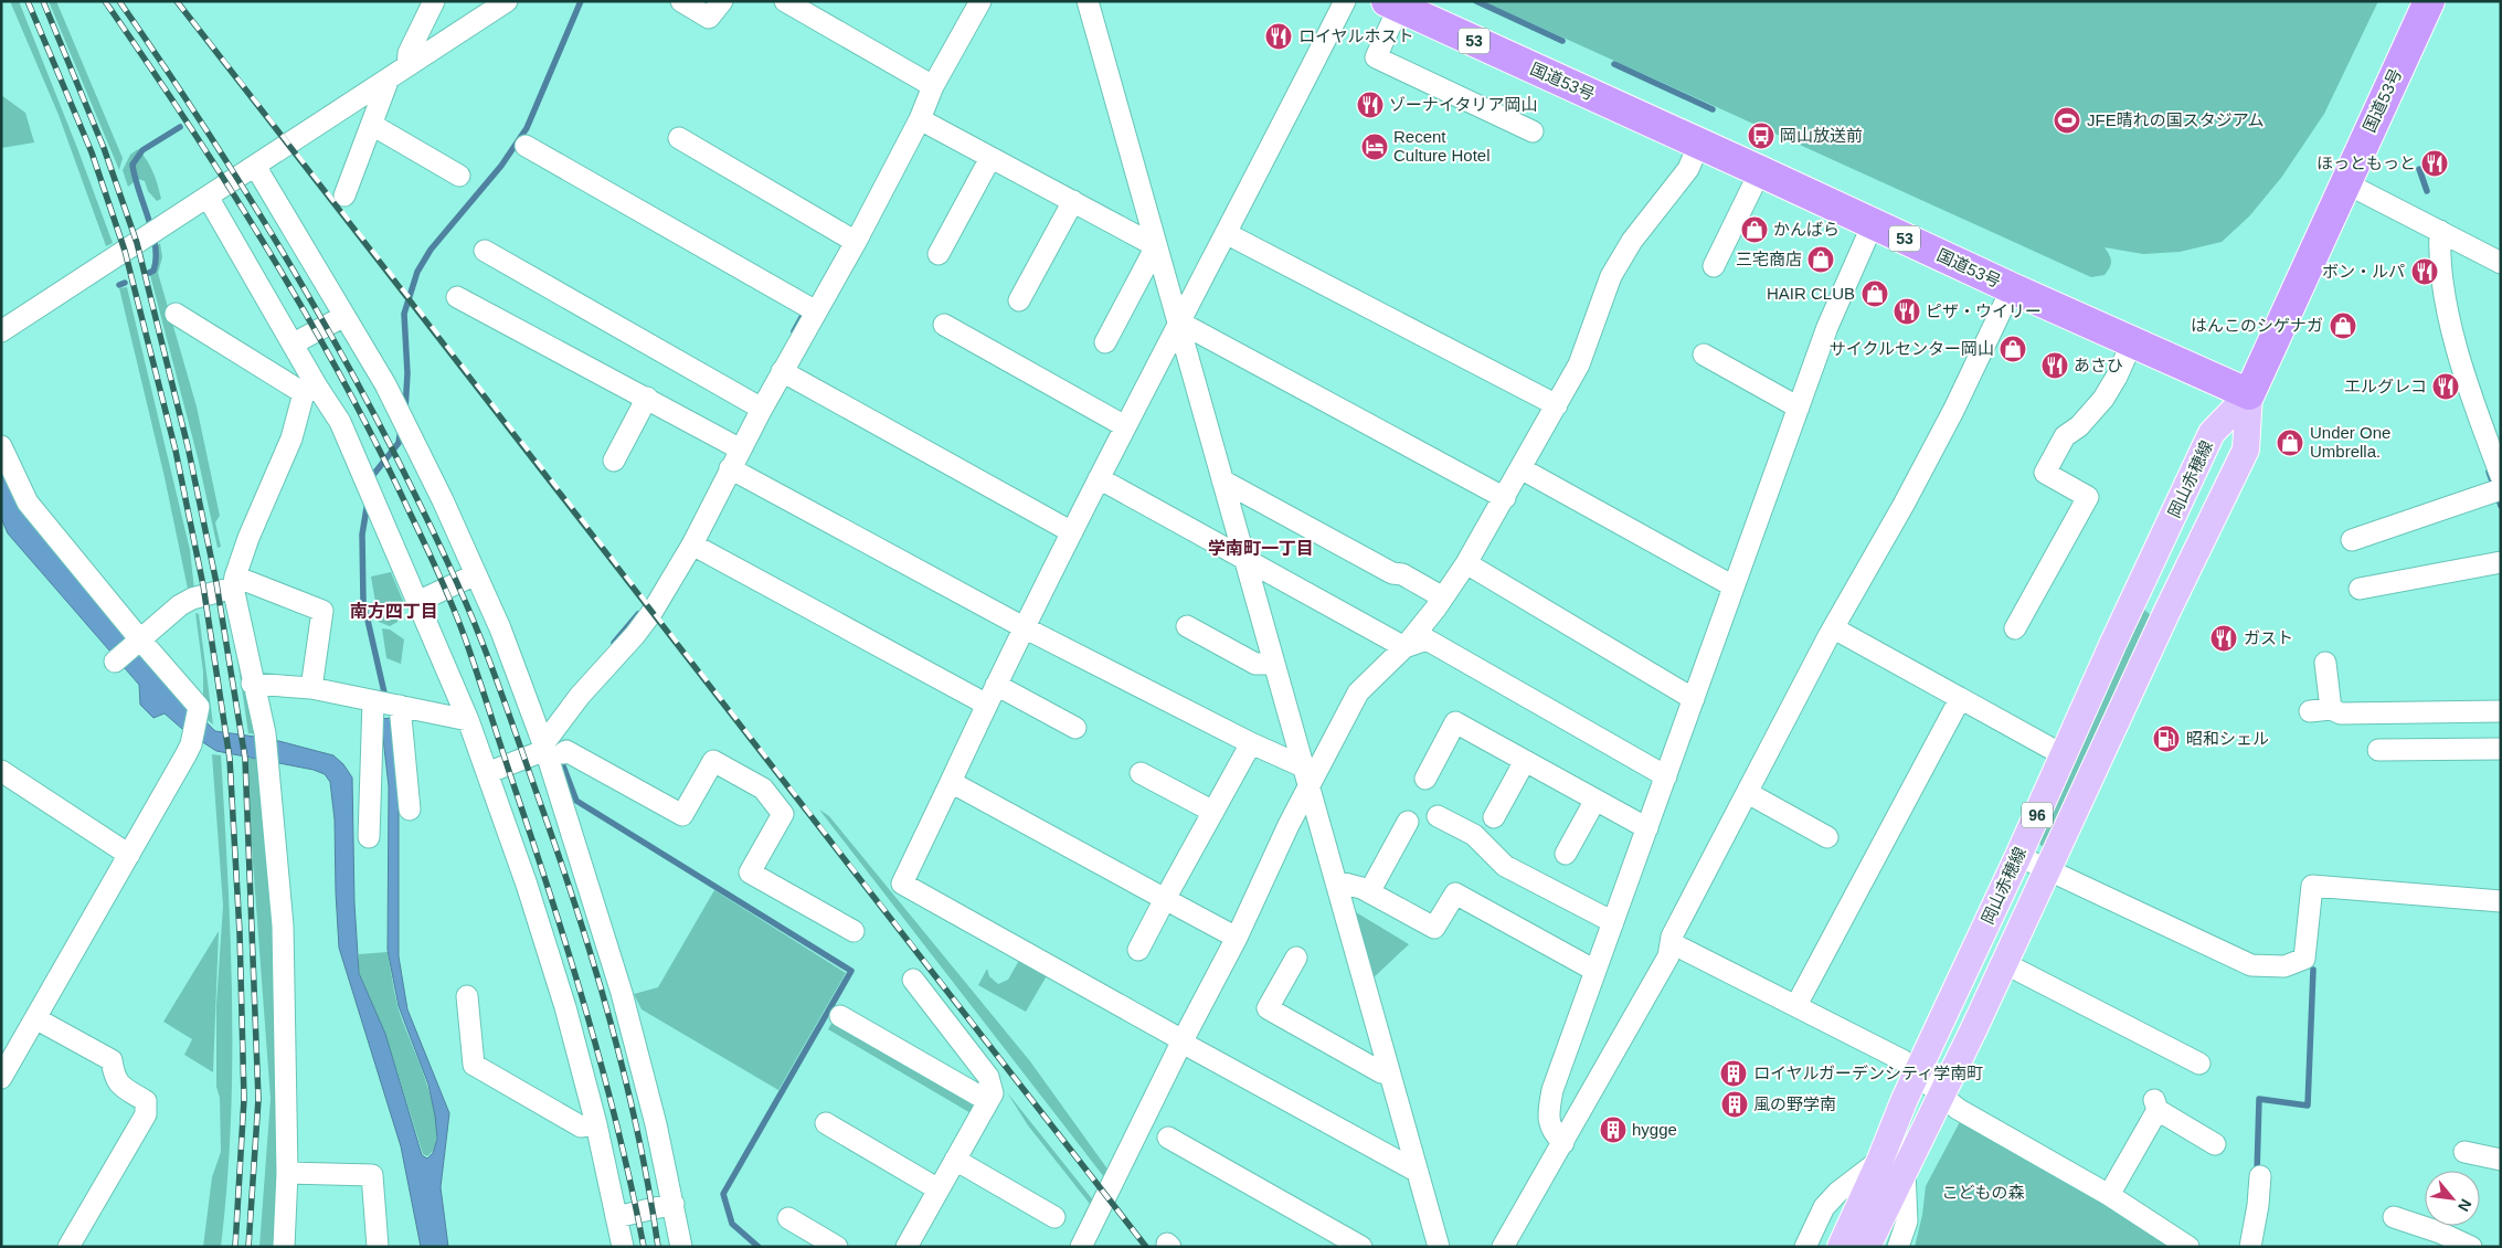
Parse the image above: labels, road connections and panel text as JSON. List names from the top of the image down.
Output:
{
  "streets": {
    "highway": ["53", "国道53号"],
    "main road": ["岡山赤穂線", "96"]
  },
  "crossings": [
    ["国道53号", "岡山赤穂線"]
  ],
  "districts": ["学南町一丁目", "南方四丁目"],
  "parks": ["こどもの森"],
  "places": {
    "restaurant": [
      "ロイヤルホスト",
      "ゾーナイタリア岡山",
      "ほっともっと",
      "ボン・ルパ",
      "ピザ・ウイリー",
      "あさひ",
      "エルグレコ",
      "ガスト"
    ],
    "sports": ["JFE晴れの国スタジアム"],
    "bus stop": ["岡山放送前"],
    "hotel": ["Recent Culture Hotel"],
    "shop": [
      "かんばら",
      "三宅商店",
      "HAIR CLUB",
      "はんこのシゲナガ",
      "サイクルセンター岡山",
      "Under One Umbrella."
    ],
    "fuel station": ["昭和シェル"],
    "building": ["ロイヤルガーデンシティ学南町", "風の野学南", "hygge"]
  },
  "north": "bottom right"
}
